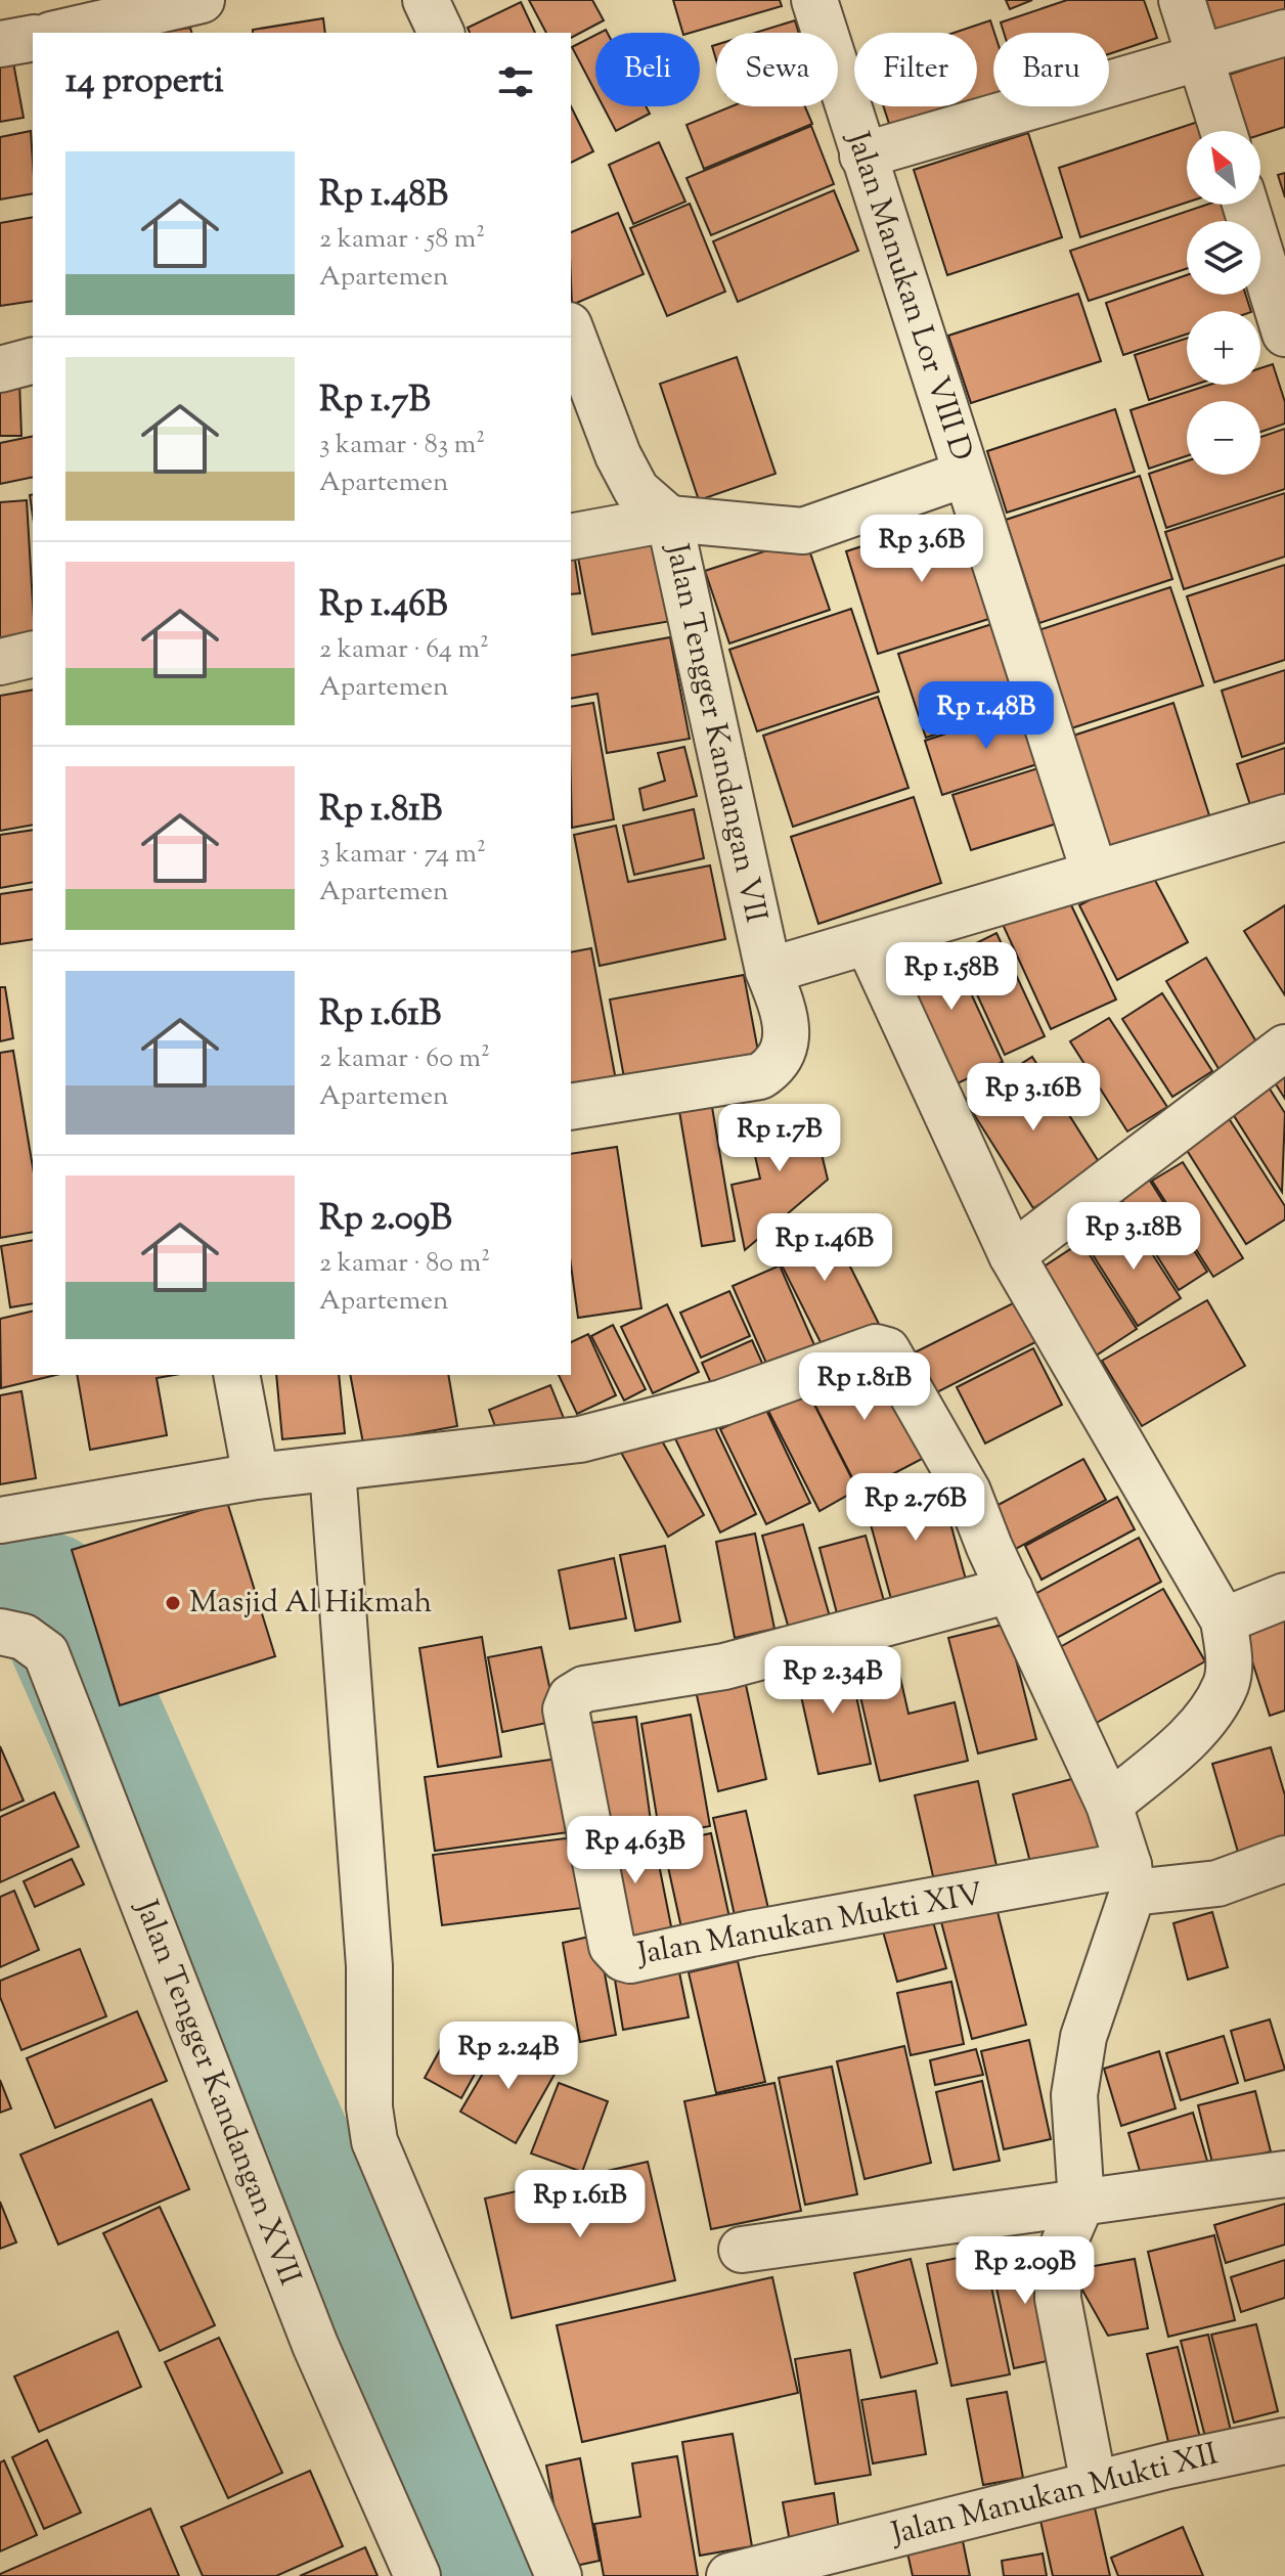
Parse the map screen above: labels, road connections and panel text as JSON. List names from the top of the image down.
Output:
{
  "streets": {
    "street": [
      "Jalan Manukan Lor VIII D",
      "Jalan Tengger Kandangan VII",
      "Jalan Manukan Mukti XIV",
      "Jalan Tengger Kandangan XVII",
      "Jalan Manukan Mukti XII"
    ]
  },
  "places": ["Masjid Al Hikmah"],
  "north": "top left",
  "page": {
    "chip": [
      "Beli",
      "Sewa",
      "Filter",
      "Baru"
    ],
    "heading": "14 properti",
    "map_buttons": ["+", "−"],
    "list": [
      {
        "name": "Rp 1.48B",
        "note": "2 kamar · 58 m² · Apartemen"
      },
      {
        "name": "Rp 1.7B",
        "note": "3 kamar · 83 m² · Apartemen"
      },
      {
        "name": "Rp 1.46B",
        "note": "2 kamar · 64 m² · Apartemen"
      },
      {
        "name": "Rp 1.81B",
        "note": "3 kamar · 74 m² · Apartemen"
      },
      {
        "name": "Rp 1.61B",
        "note": "2 kamar · 60 m² · Apartemen"
      },
      {
        "name": "Rp 2.09B",
        "note": "2 kamar · 80 m² · Apartemen"
      }
    ],
    "price": [
      "Rp 3.6B",
      "Rp 1.48B",
      "Rp 1.58B",
      "Rp 3.16B",
      "Rp 1.7B",
      "Rp 3.18B",
      "Rp 1.46B",
      "Rp 1.81B",
      "Rp 2.76B",
      "Rp 2.34B",
      "Rp 4.63B",
      "Rp 2.24B",
      "Rp 1.61B",
      "Rp 2.09B"
    ]
  }
}
